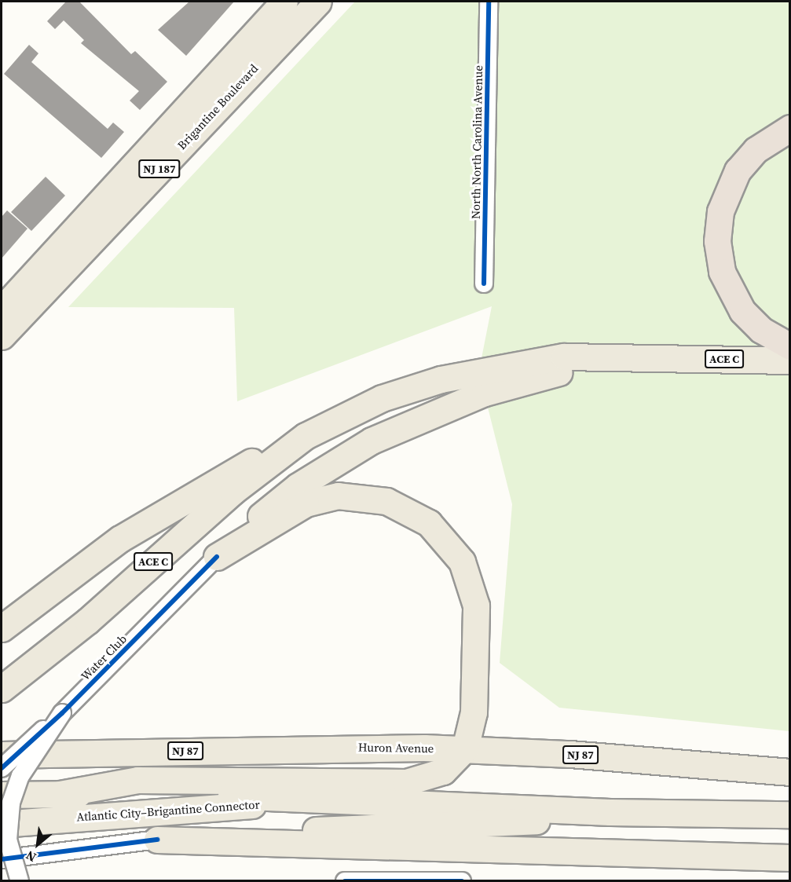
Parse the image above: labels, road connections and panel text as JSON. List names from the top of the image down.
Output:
{
  "streets": {
    "main road": [
      "Brigantine Boulevard",
      "NJ 187",
      "ACE C",
      "Huron Avenue",
      "NJ 87",
      "Atlantic City–Brigantine Connector"
    ],
    "street": ["North North Carolina Avenue", "Water Club"]
  },
  "north": "bottom left"
}
